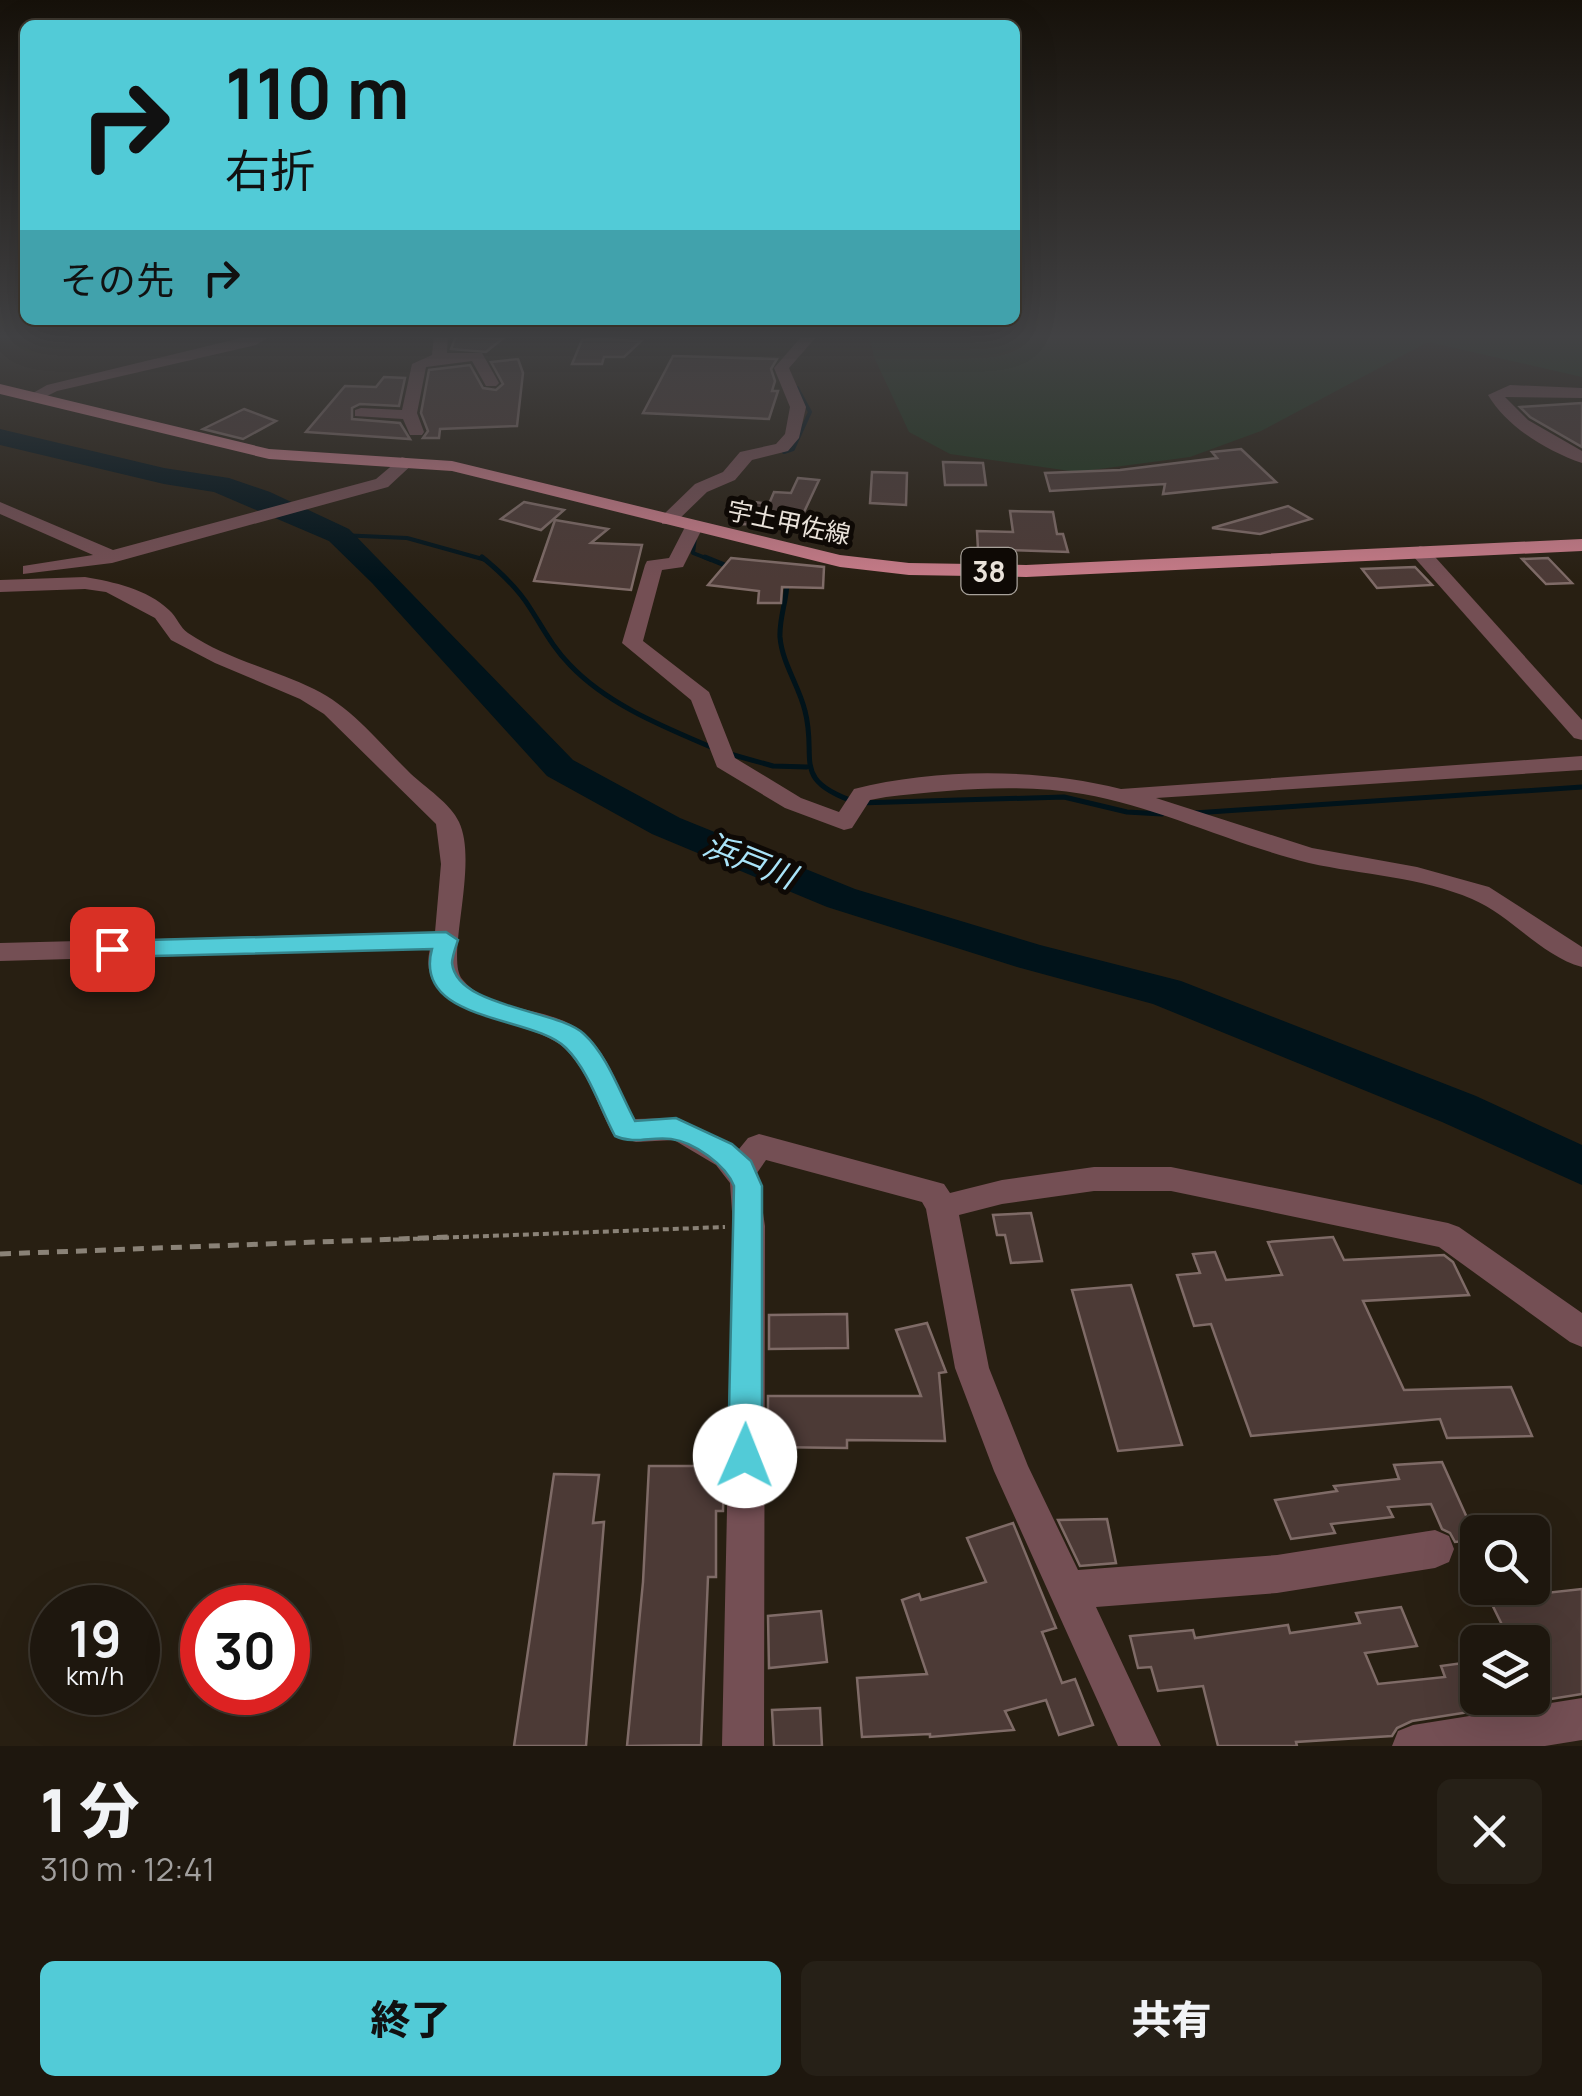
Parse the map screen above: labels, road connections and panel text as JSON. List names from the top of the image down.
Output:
{
  "streets": {
    "main road": ["宇土甲佐線", "38"]
  },
  "water": ["浜戸川"],
  "page": {
    "turn": ["110 m", "右折"],
    "then": "その先",
    "speed": "19 km/h",
    "limit": "30",
    "heading": ["1 分", "310 m · 12:41"],
    "buttons": ["終了", "共有"]
  }
}
